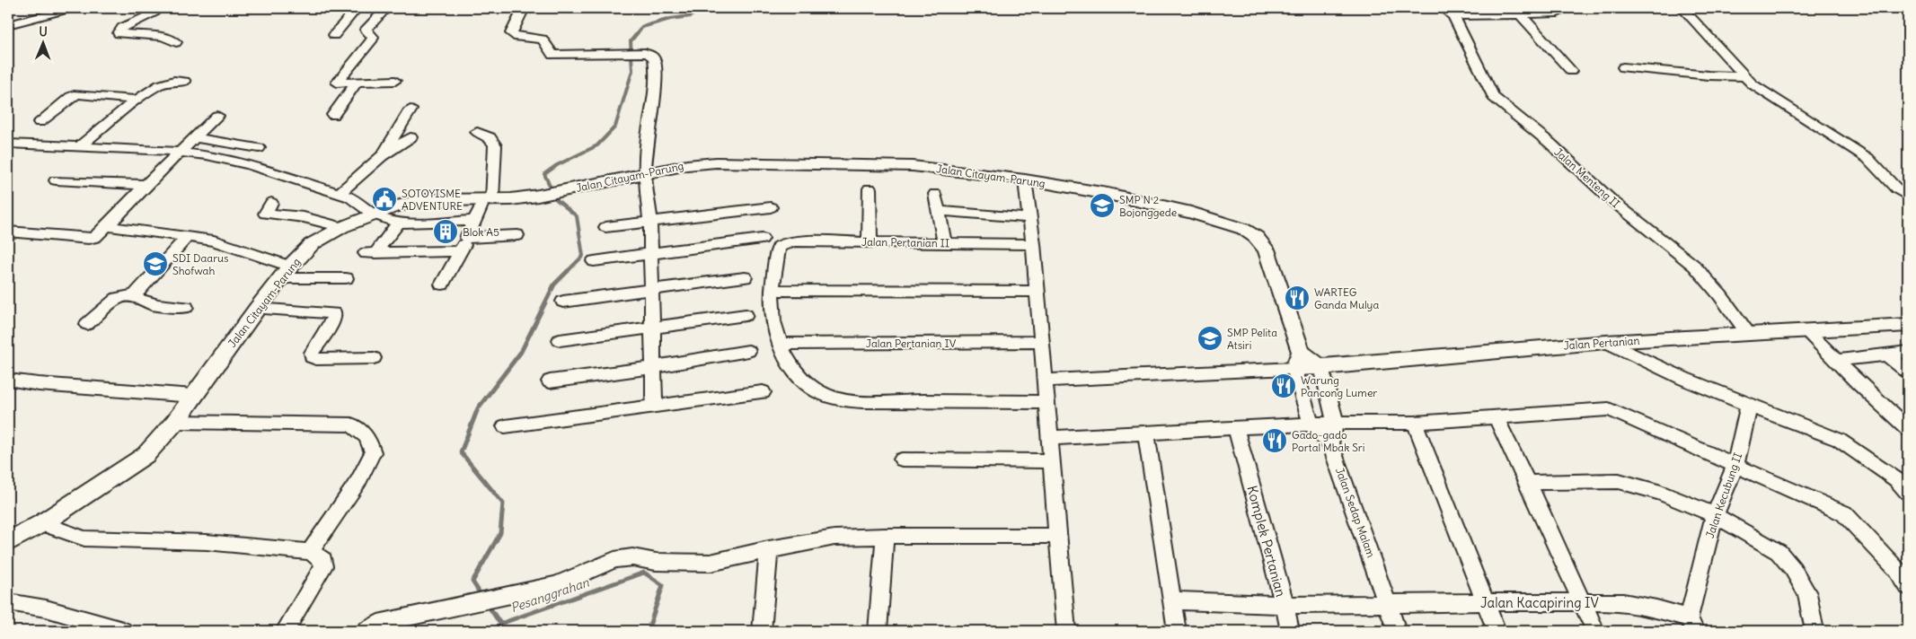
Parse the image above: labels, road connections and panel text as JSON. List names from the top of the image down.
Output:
{
  "streets": {
    "street": [
      "Jalan Citayam-Parung",
      "Jalan Menteng II",
      "Jalan Pertanian II",
      "Jalan Pertanian IV",
      "Jalan Pertanian",
      "Jalan Kecubung II",
      "Jalan Sedap Malam",
      "Komplek Pertanian",
      "Jalan Kacapiring IV"
    ]
  },
  "crossings": [
    ["Jalan Menteng II", "Jalan Pertanian"],
    ["Jalan Kecubung II", "Jalan Kacapiring IV"],
    ["Jalan Sedap Malam", "Komplek Pertanian"],
    ["Jalan Sedap Malam", "Jalan Kacapiring IV"],
    ["Komplek Pertanian", "Jalan Kacapiring IV"]
  ],
  "water": ["Pesanggrahan"],
  "places": {
    "public building": ["SOTOYISME ADVENTURE"],
    "school or university": ["SMP N 2 Bojonggede", "SDI Daarus Shofwah", "SMP Pelita Atsiri"],
    "building": ["Blok A5"],
    "restaurant": ["WARTEG Ganda Mulya", "Warung Pancong Lumer", "Gado-gado Portal Mbak Sri"]
  },
  "north": "top"
}
